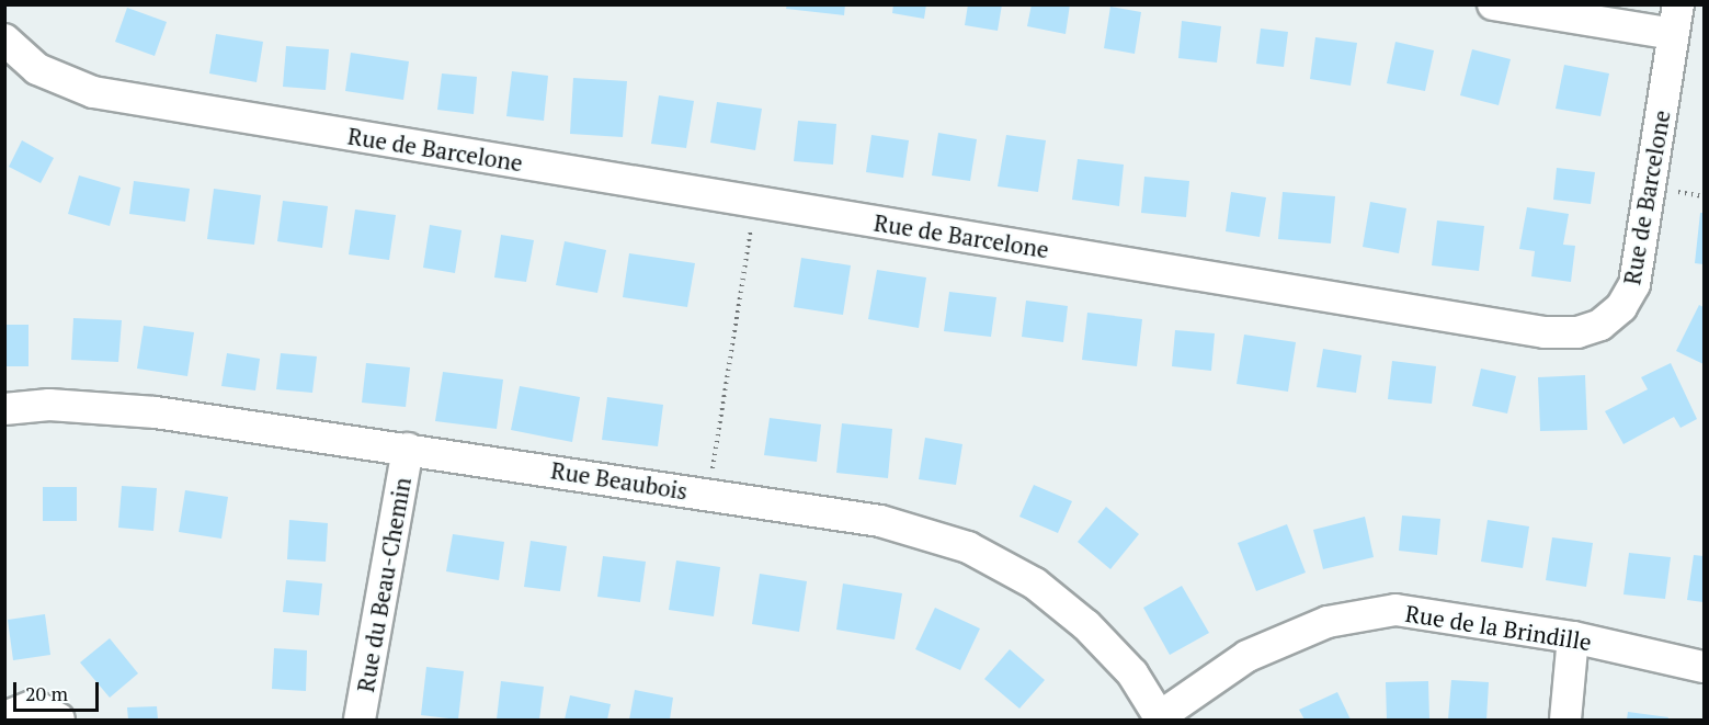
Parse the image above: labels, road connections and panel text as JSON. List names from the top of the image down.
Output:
{
  "streets": {
    "street": [
      "Rue de Barcelone",
      "Rue Beaubois",
      "Rue du Beau-Chemin",
      "Rue de la Brindille"
    ]
  },
  "crossings": [
    ["Rue Beaubois", "Rue du Beau-Chemin"],
    ["Rue Beaubois", "Rue de la Brindille"]
  ],
  "scale_bar": "20 m"
}
